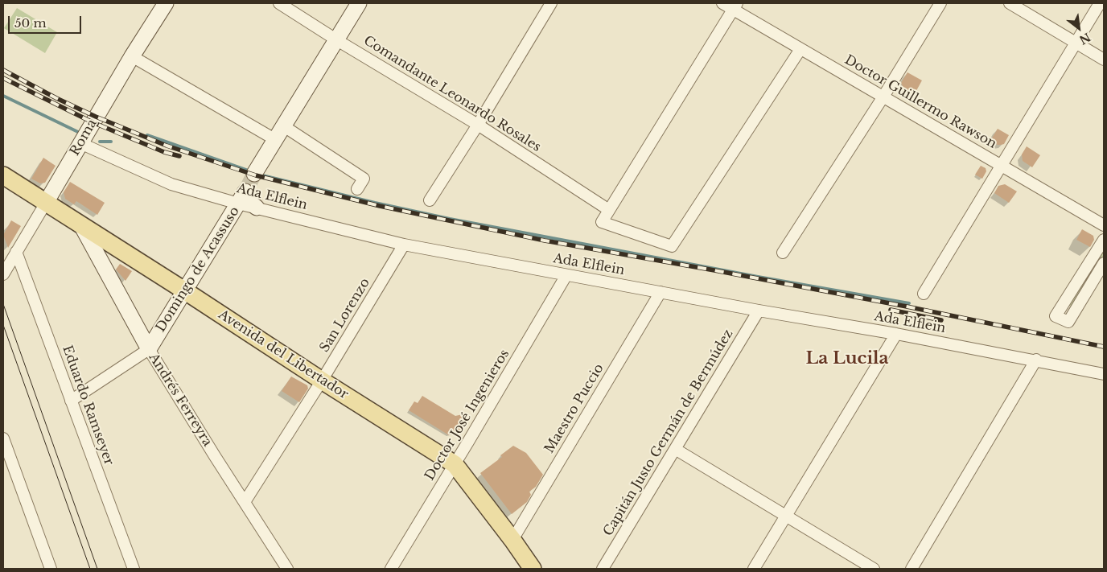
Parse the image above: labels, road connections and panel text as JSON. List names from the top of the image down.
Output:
{
  "streets": {
    "main road": ["Avenida del Libertador"],
    "street": [
      "Comandante Leonardo Rosales",
      "Doctor Guillermo Rawson",
      "Roma",
      "Ada Elflein",
      "Domingo de Acassuso",
      "San Lorenzo",
      "Andrés Ferreyra",
      "Eduardo Ramseyer",
      "Maestro Puccio",
      "Doctor José Ingenieros",
      "Capitán Justo Germán de Bermúdez"
    ]
  },
  "crossings": [
    ["Roma", "Ada Elflein"],
    ["Roma", "Avenida del Libertador"],
    ["Roma", "Eduardo Ramseyer"],
    ["Ada Elflein", "Domingo de Acassuso"],
    ["Ada Elflein", "San Lorenzo"],
    ["Ada Elflein", "Maestro Puccio"],
    ["Ada Elflein", "Doctor José Ingenieros"],
    ["Ada Elflein", "Capitán Justo Germán de Bermúdez"],
    ["Domingo de Acassuso", "Avenida del Libertador"],
    ["Domingo de Acassuso", "Andrés Ferreyra"],
    ["Domingo de Acassuso", "Eduardo Ramseyer"],
    ["San Lorenzo", "Avenida del Libertador"],
    ["San Lorenzo", "Andrés Ferreyra"],
    ["Avenida del Libertador", "Andrés Ferreyra"],
    ["Avenida del Libertador", "Maestro Puccio"],
    ["Avenida del Libertador", "Doctor José Ingenieros"]
  ],
  "districts": ["La Lucila"],
  "scale_bar": "50 m",
  "north": "bottom right"
}
